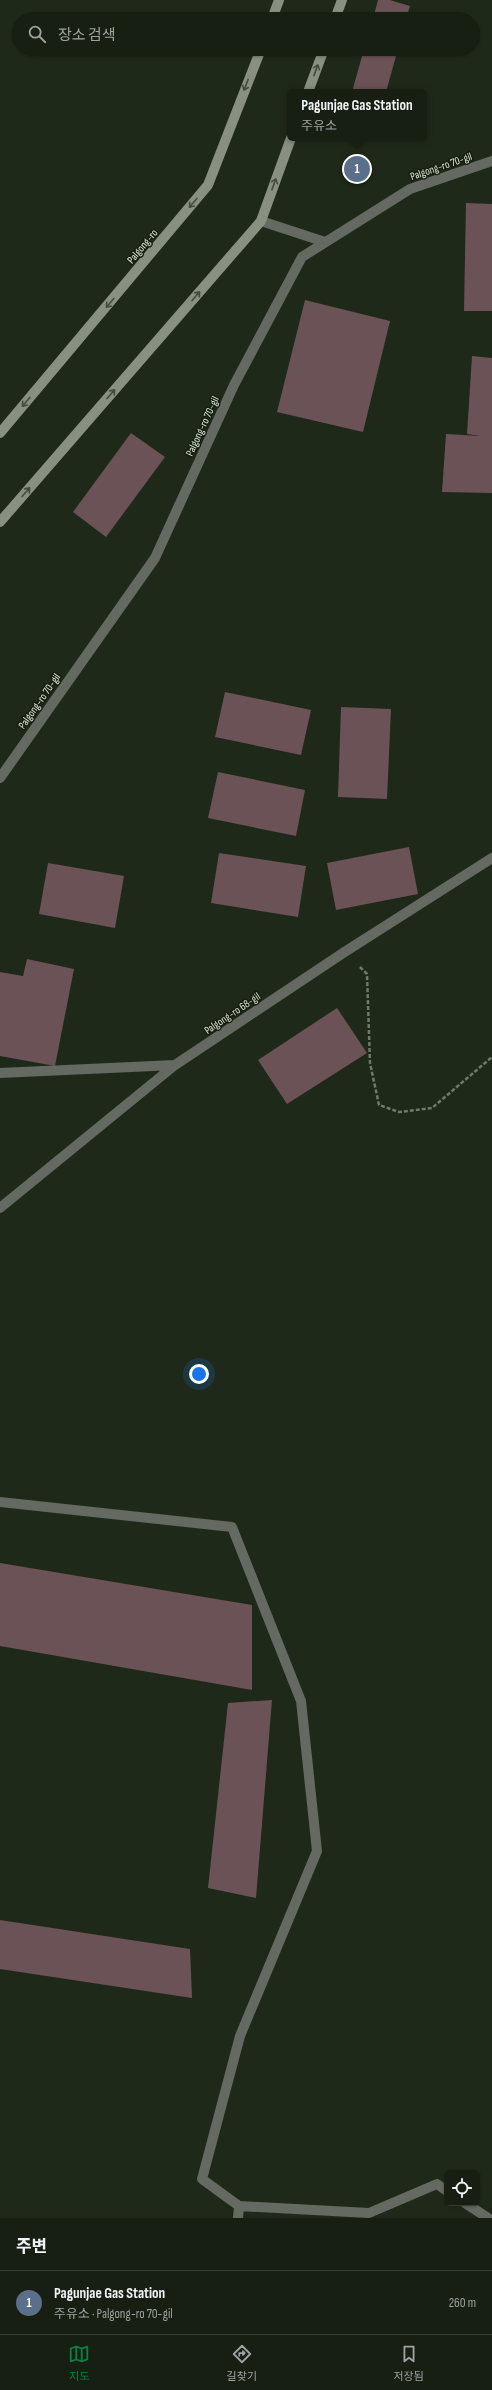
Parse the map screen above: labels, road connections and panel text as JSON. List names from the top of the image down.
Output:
{
  "streets": {
    "main road": ["Palgong-ro"],
    "street": ["Palgong-ro 70-gil", "Palgong-ro 68-gil"]
  },
  "page": {
    "search": "장소 검색",
    "popup": ["Pagunjae Gas Station", "주유소"],
    "pins": "1",
    "heading": "주변",
    "list": [
      {
        "mark": "1",
        "name": "Pagunjae Gas Station",
        "note": "주유소 · Palgong-ro 70-gil",
        "value": "260 m"
      }
    ],
    "nav": ["지도", "길찾기", "저장됨"]
  }
}
